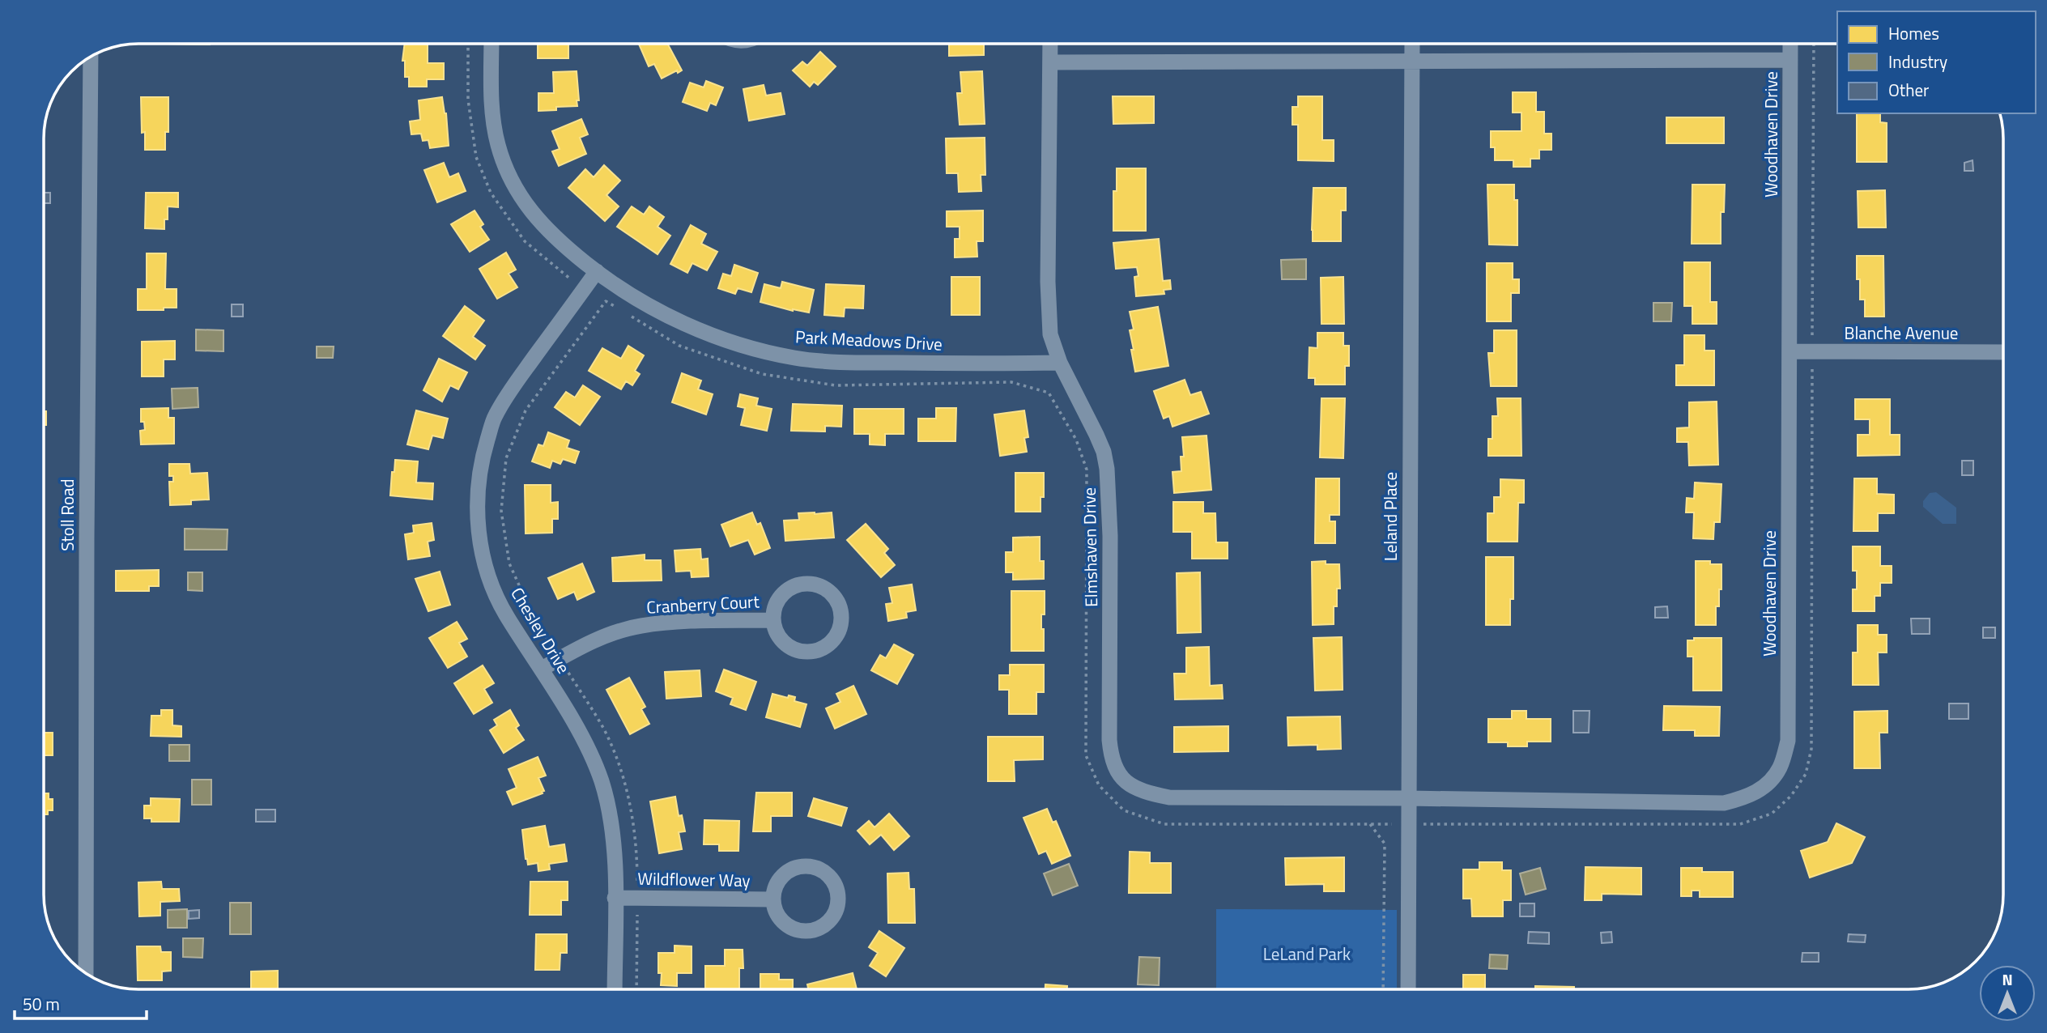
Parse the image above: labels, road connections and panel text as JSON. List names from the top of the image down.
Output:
{
  "streets": {
    "street": [
      "Woodhaven Drive",
      "Blanche Avenue",
      "Park Meadows Drive",
      "Stoll Road",
      "Leland Place",
      "Elmshaven Drive",
      "Cranberry Court",
      "Chesley Drive",
      "Wildflower Way"
    ]
  },
  "crossings": [
    ["Woodhaven Drive", "Blanche Avenue"],
    ["Woodhaven Drive", "Leland Place"],
    ["Woodhaven Drive", "Elmshaven Drive"],
    ["Park Meadows Drive", "Elmshaven Drive"],
    ["Park Meadows Drive", "Chesley Drive"],
    ["Leland Place", "Elmshaven Drive"],
    ["Cranberry Court", "Chesley Drive"],
    ["Chesley Drive", "Wildflower Way"]
  ],
  "parks": ["LeLand Park"],
  "legend": ["Homes", "Industry", "Other"],
  "scale_bar": "50 m",
  "north": "top"
}
